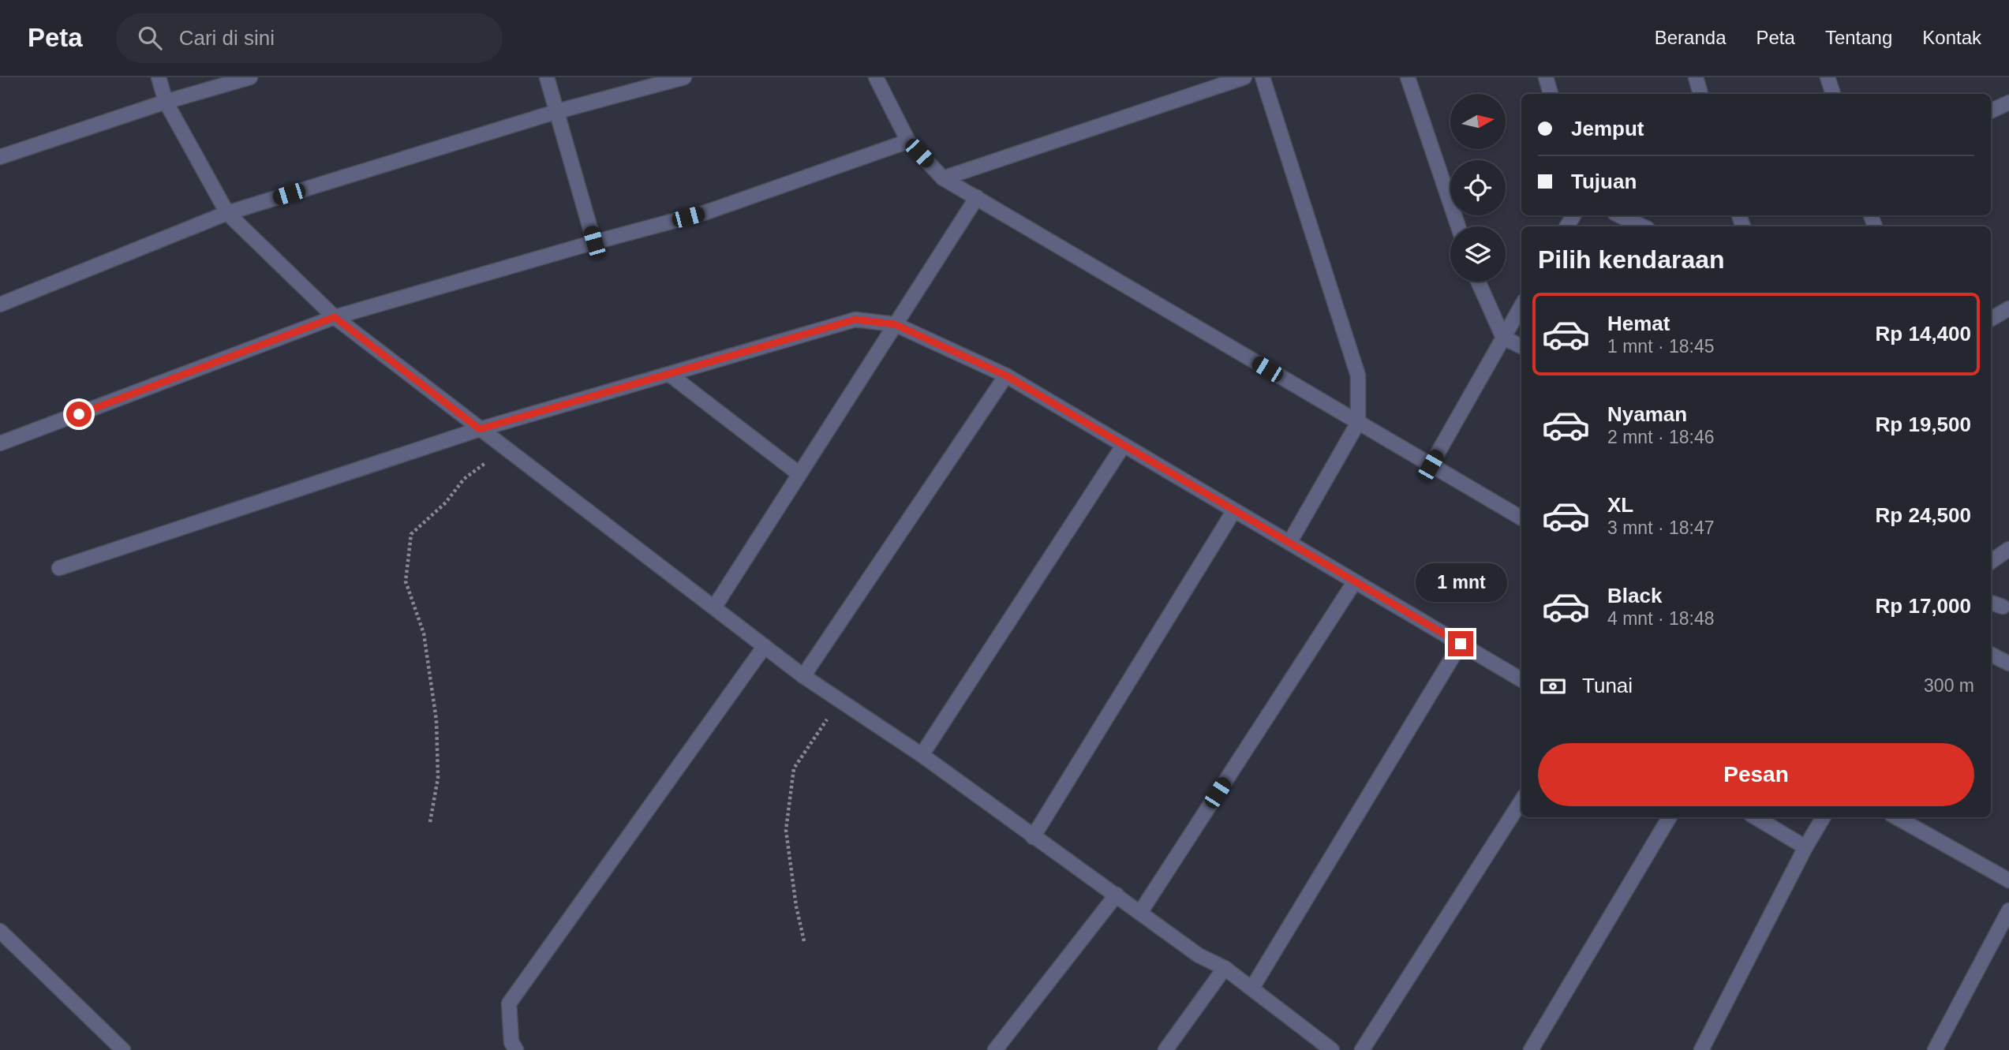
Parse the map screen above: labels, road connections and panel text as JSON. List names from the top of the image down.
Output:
{
  "north": "right",
  "page": {
    "header": "Peta",
    "search": "Cari di sini",
    "nav": [
      "Beranda",
      "Peta",
      "Tentang",
      "Kontak"
    ],
    "banner": ["Jemput", "Tujuan"],
    "heading": "Pilih kendaraan",
    "list": [
      {
        "name": "Hemat",
        "note": "1 mnt · 18:45",
        "value": "Rp 14,400"
      },
      {
        "name": "Nyaman",
        "note": "2 mnt · 18:46",
        "value": "Rp 19,500"
      },
      {
        "name": "XL",
        "note": "3 mnt · 18:47",
        "value": "Rp 24,500"
      },
      {
        "name": "Black",
        "note": "4 mnt · 18:48",
        "value": "Rp 17,000"
      }
    ],
    "bubble": "1 mnt",
    "pay": ["Tunai", "300 m"],
    "buttons": "Pesan"
  }
}
